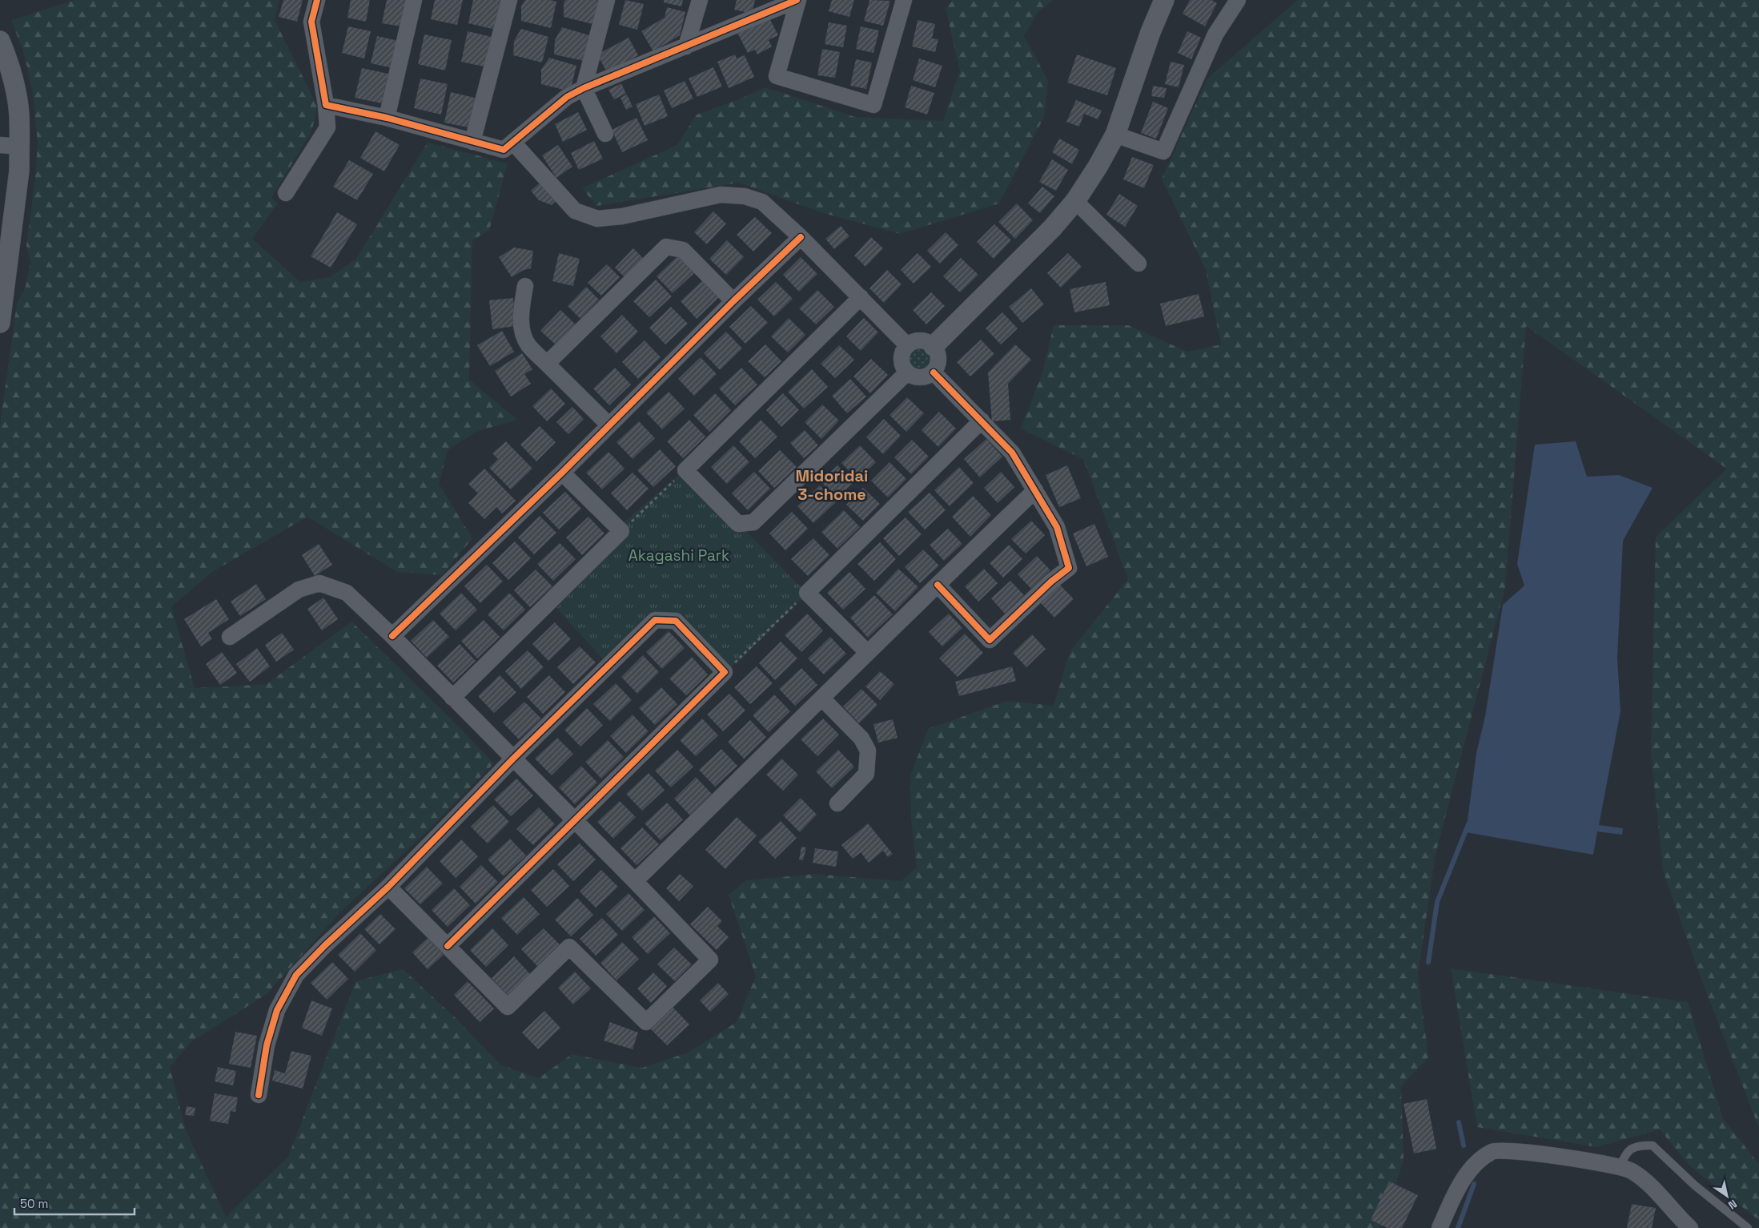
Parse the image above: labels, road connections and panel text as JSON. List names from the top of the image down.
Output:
{
  "districts": ["Midoridai 3-chome"],
  "parks": ["Akagashi Park"],
  "scale_bar": "50 m",
  "north": "bottom right"
}
